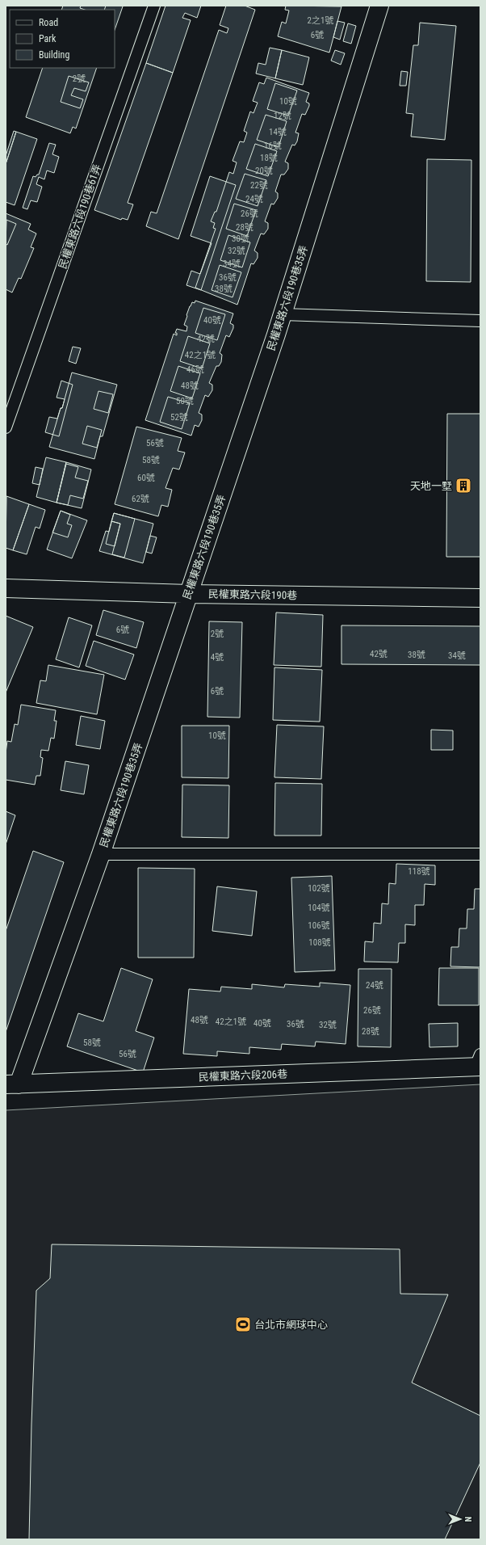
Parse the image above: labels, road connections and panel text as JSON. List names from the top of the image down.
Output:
{
  "streets": {
    "street": ["民權東路六段190巷35弄", "民權東路六段190巷", "民權東路六段206巷"],
    "lane": ["民權東路六段190巷61弄"]
  },
  "crossings": [
    ["民權東路六段190巷35弄", "民權東路六段190巷"],
    ["民權東路六段190巷35弄", "民權東路六段206巷"]
  ],
  "places": {
    "building": ["天地一墅"],
    "sports": ["台北市網球中心"]
  },
  "house_numbers": [
    "2之1號",
    "6號",
    "2號",
    "10號",
    "12號",
    "14號",
    "16號",
    "18號",
    "20號",
    "22號",
    "24號",
    "26號",
    "28號",
    "30號",
    "32號",
    "34號",
    "36號",
    "38號",
    "40號",
    "42號",
    "42之1號",
    "46號",
    "48號",
    "50號",
    "52號",
    "56號",
    "58號",
    "60號",
    "62號",
    "6號",
    "2號",
    "42號",
    "38號",
    "34號",
    "4號",
    "6號",
    "10號",
    "118號",
    "102號",
    "104號",
    "106號",
    "108號",
    "24號",
    "26號",
    "48號",
    "42之1號",
    "40號",
    "36號",
    "32號",
    "28號",
    "58號",
    "56號"
  ],
  "legend": ["Road", "Park", "Building"],
  "north": "right"
}
